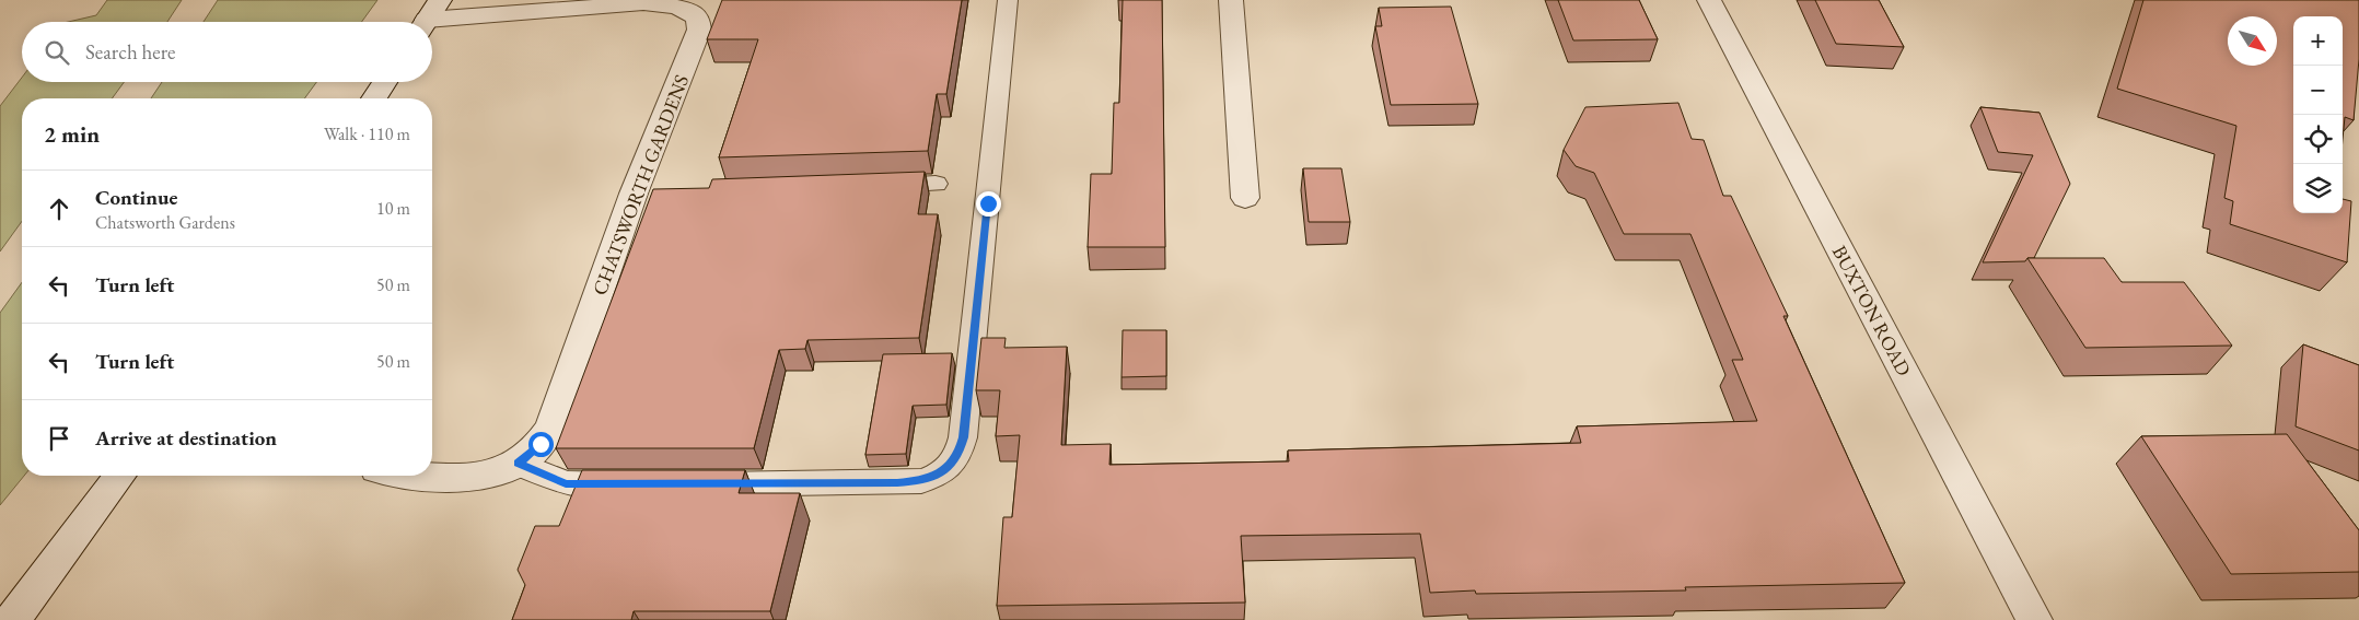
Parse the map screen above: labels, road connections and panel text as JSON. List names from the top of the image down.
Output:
{
  "streets": {
    "street": ["CHATSWORTH GARDENS", "BUXTON ROAD"]
  },
  "north": "bottom right",
  "page": {
    "map_buttons": ["+", "−"],
    "search": "Search here",
    "heading": ["2 min", "Walk · 110 m"],
    "list": [
      ["Continue", "Chatsworth Gardens", "10 m"],
      ["Turn left", "50 m"],
      ["Turn left", "50 m"],
      "Arrive at destination"
    ]
  }
}
